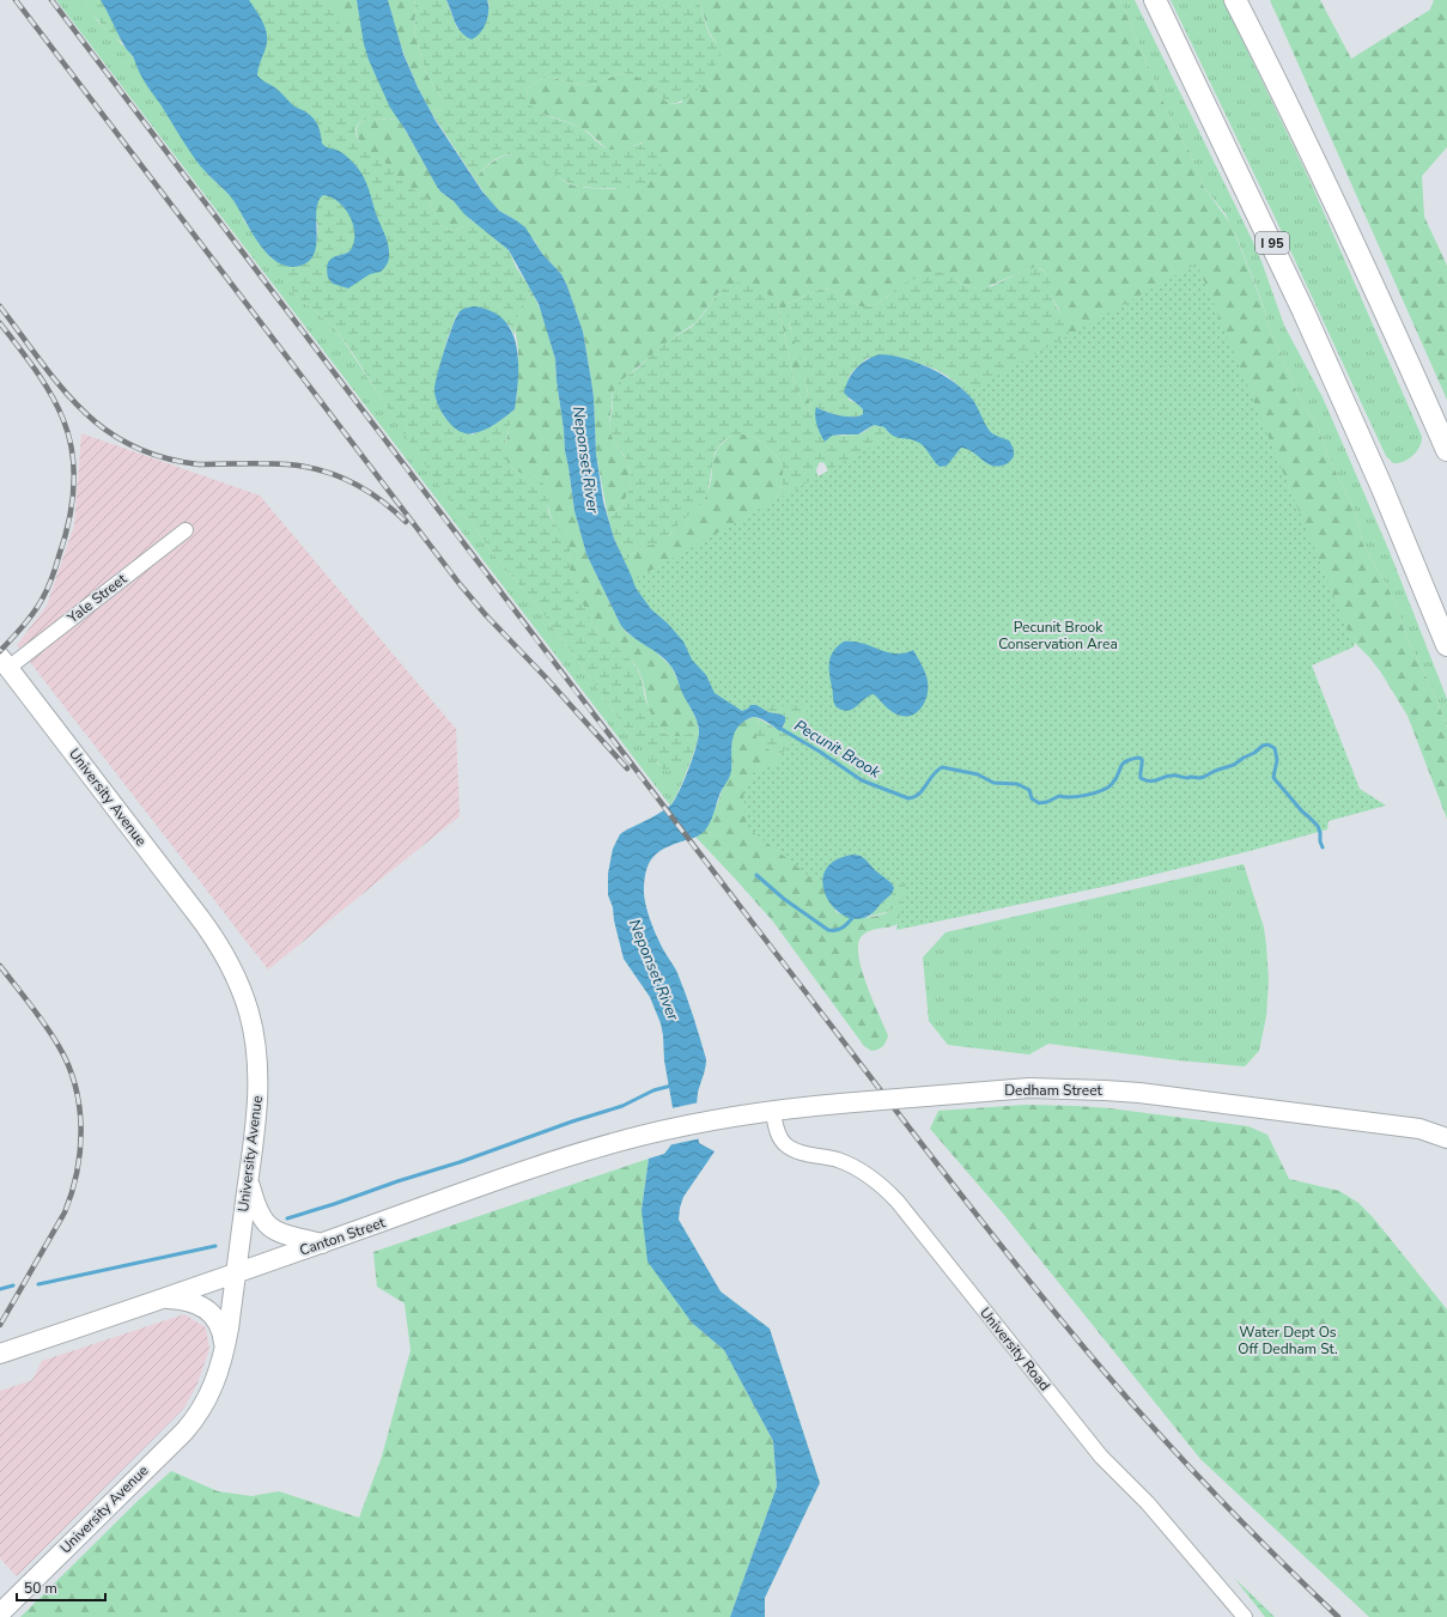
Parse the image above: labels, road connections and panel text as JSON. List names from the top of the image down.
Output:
{
  "streets": {
    "highway": ["I 95"],
    "main road": ["University Avenue", "Dedham Street", "Canton Street"],
    "street": ["Yale Street", "University Road"]
  },
  "crossings": [
    ["Yale Street", "University Avenue"],
    ["University Avenue", "Canton Street"],
    ["Dedham Street", "Canton Street"],
    ["Dedham Street", "University Road"]
  ],
  "water": ["Neponset River", "Pecunit Brook"],
  "parks": ["Pecunit Brook Conservation Area", "Water Dept Os Off Dedham St."],
  "scale_bar": "50 m"
}
